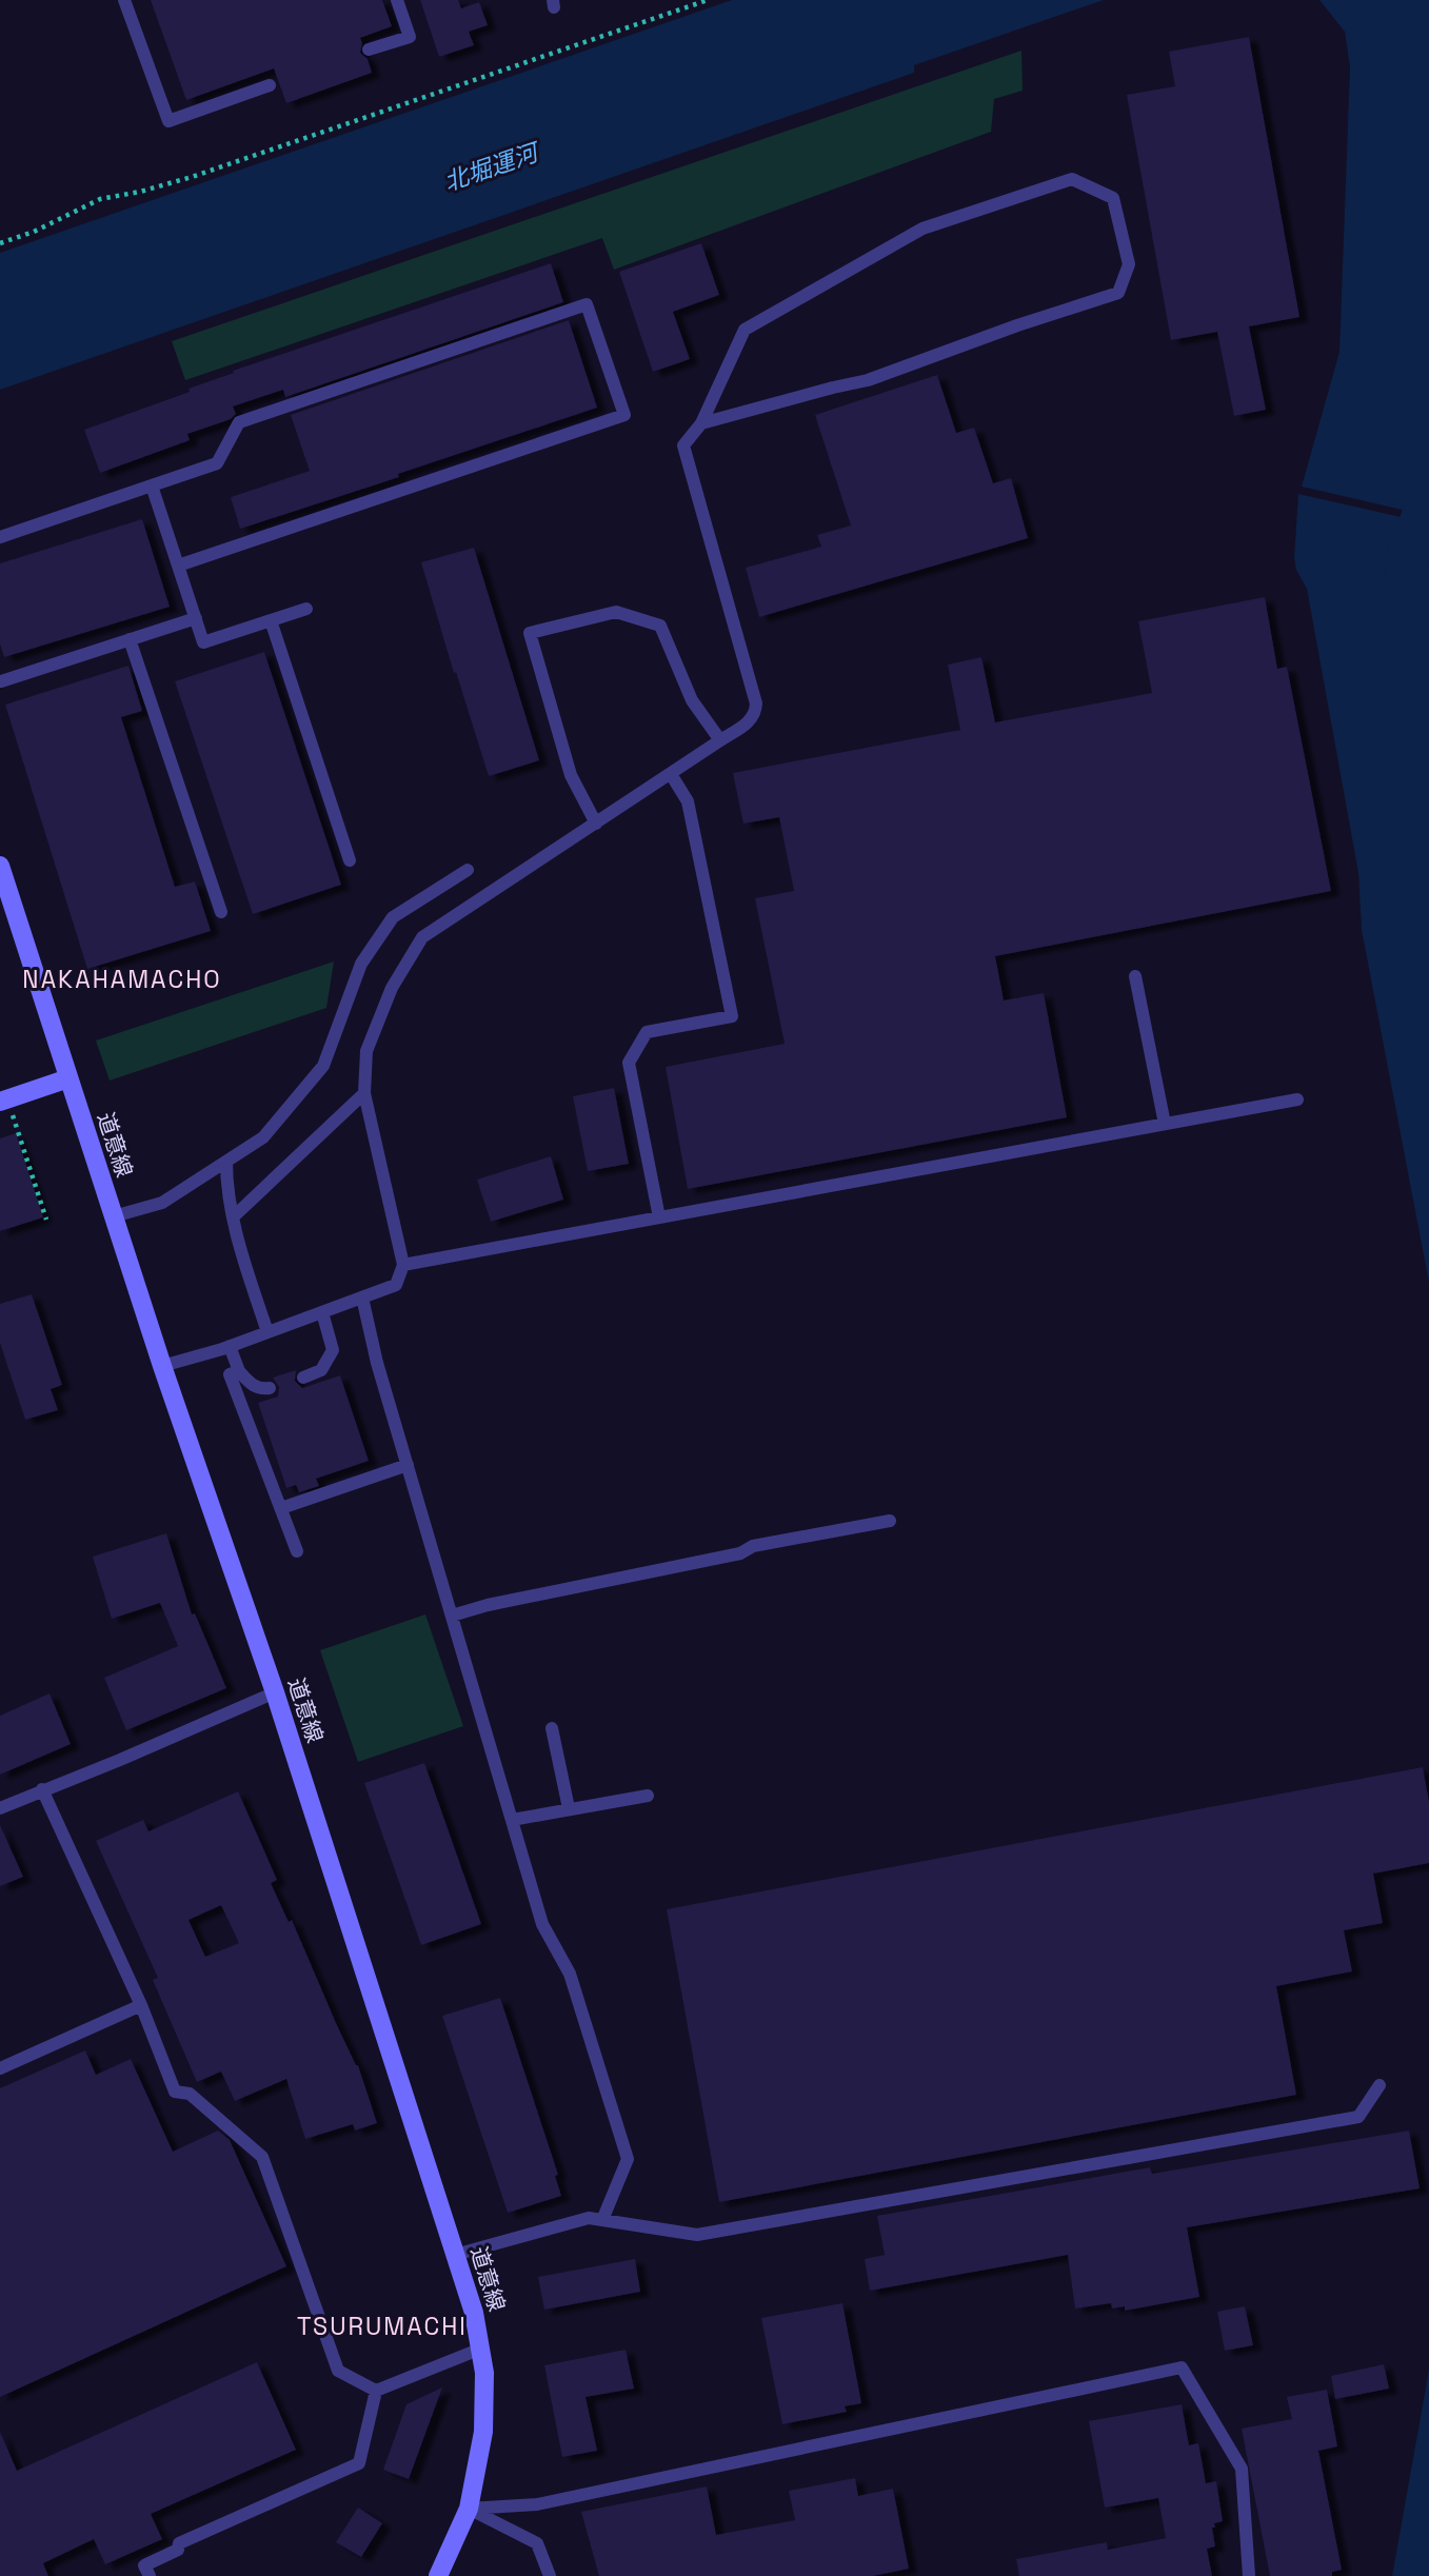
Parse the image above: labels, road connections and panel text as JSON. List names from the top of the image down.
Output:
{
  "streets": {
    "street": ["道意線"]
  },
  "districts": ["NAKAHAMACHO", "TSURUMACHI"],
  "water": ["北堀運河"]
}
